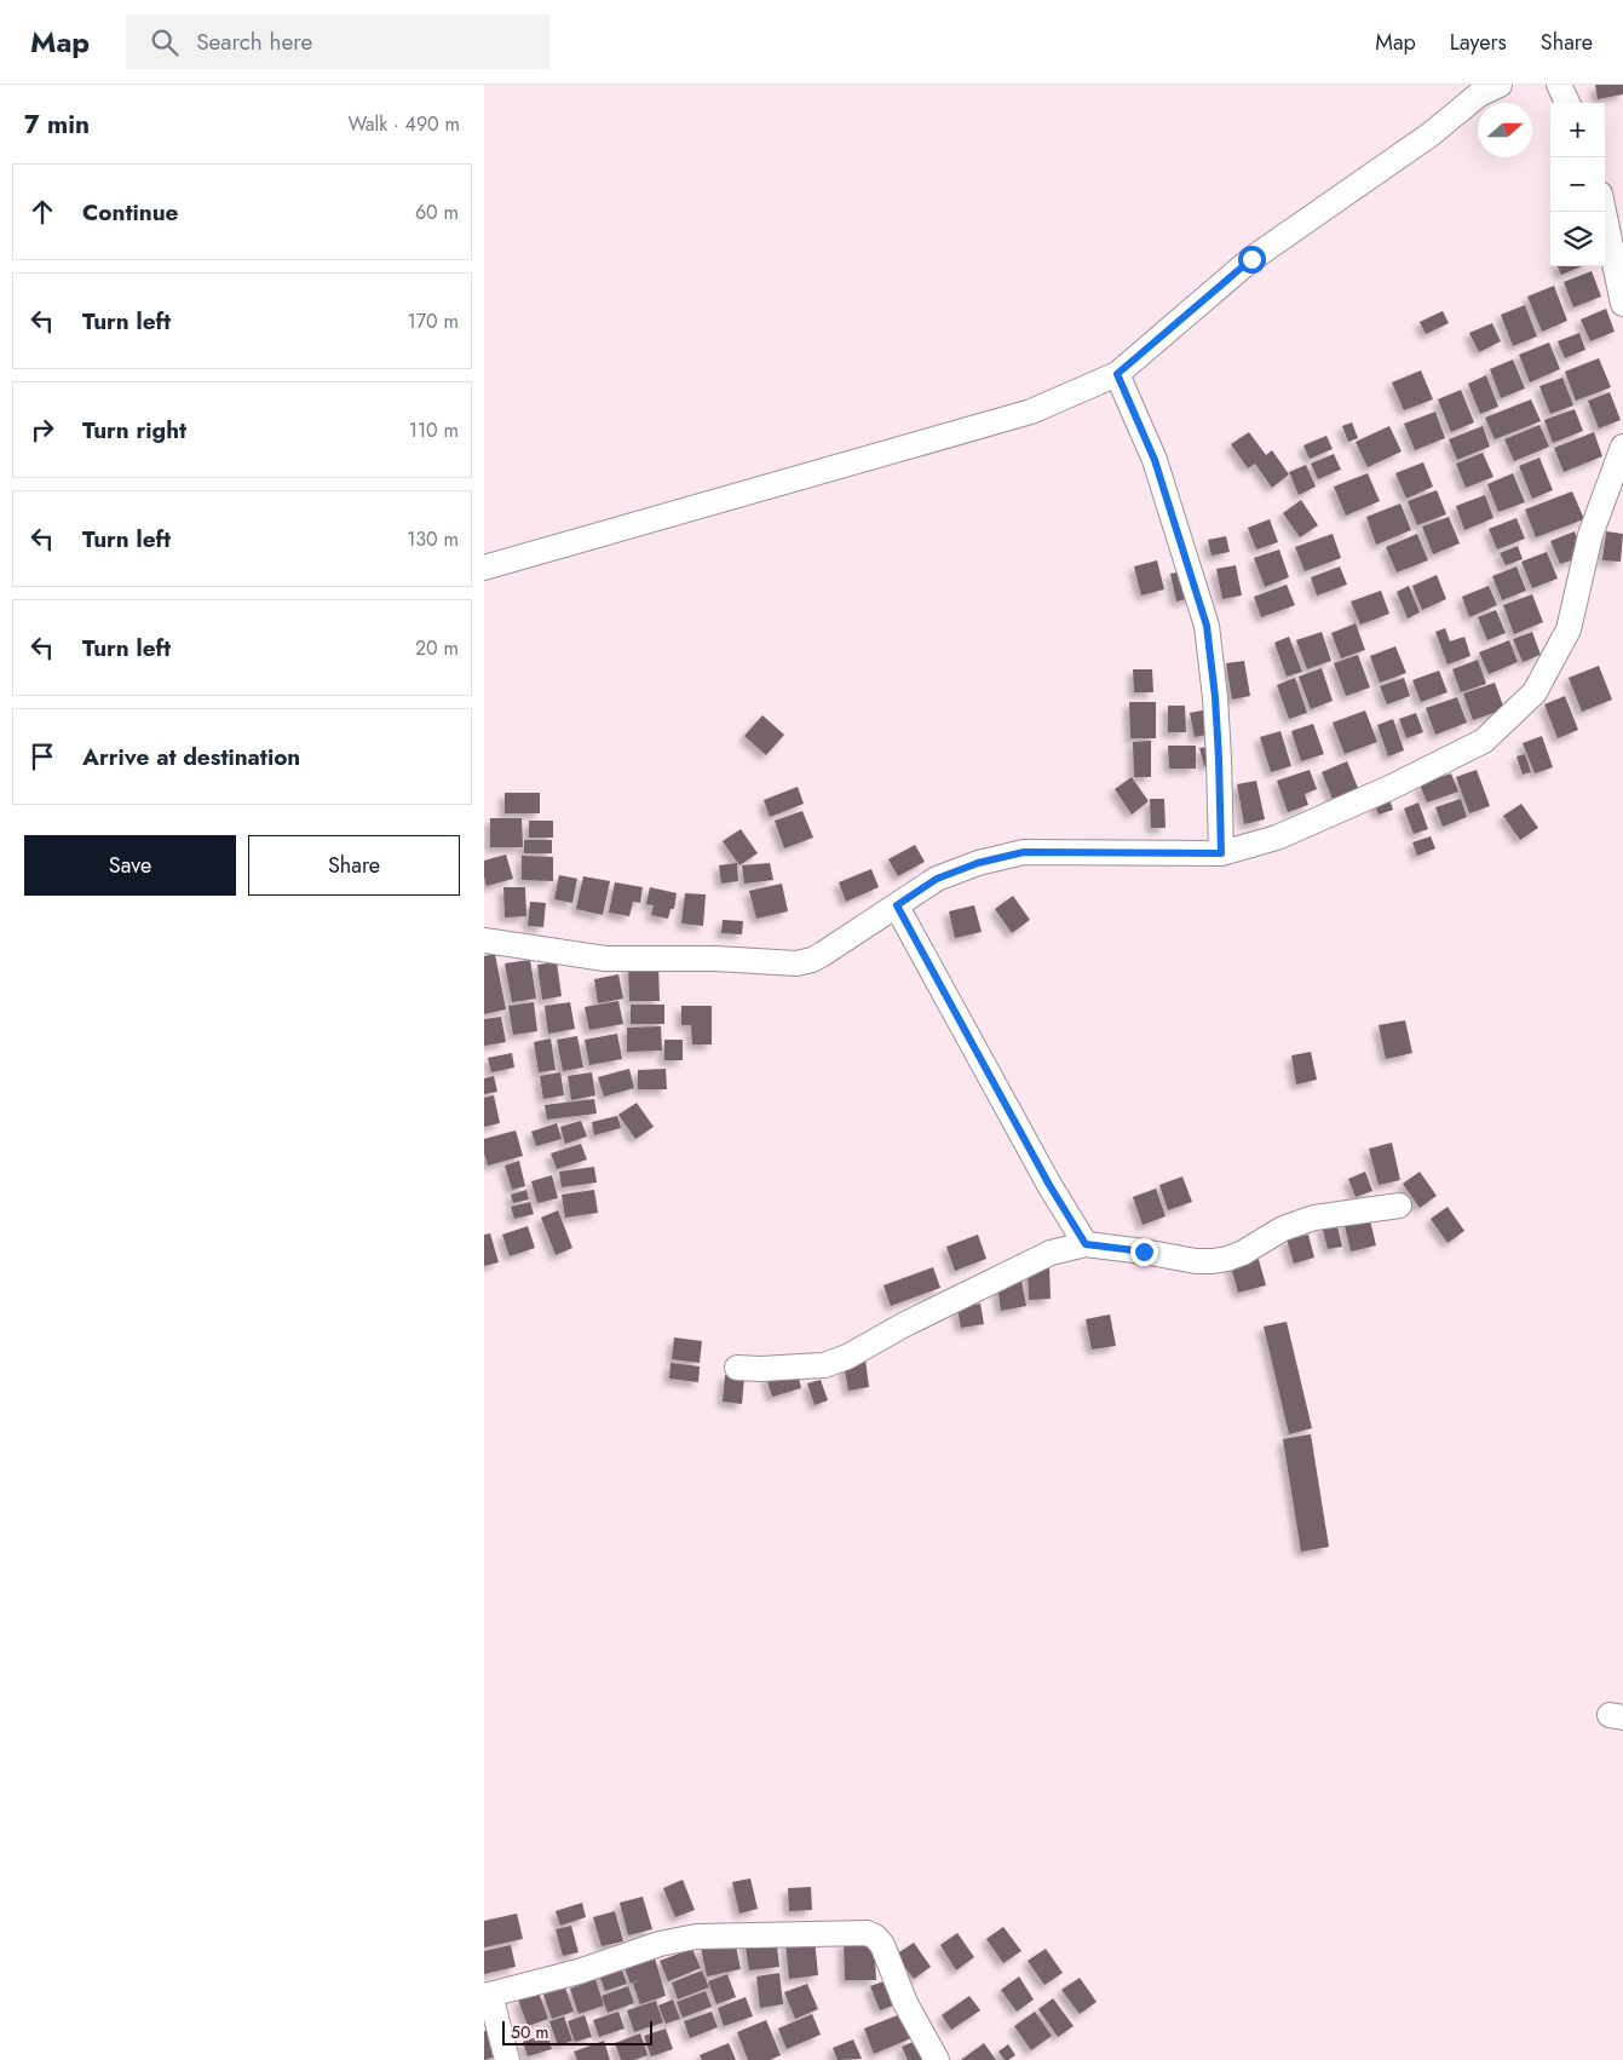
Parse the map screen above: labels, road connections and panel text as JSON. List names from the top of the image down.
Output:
{
  "scale_bar": "50 m",
  "north": "right",
  "page": {
    "header": "Map",
    "search": "Search here",
    "nav": ["Map", "Layers", "Share"],
    "heading": ["7 min", "Walk · 490 m"],
    "map_buttons": ["+", "−"],
    "list": [
      ["Continue", "60 m"],
      ["Turn left", "170 m"],
      ["Turn right", "110 m"],
      ["Turn left", "130 m"],
      ["Turn left", "20 m"],
      "Arrive at destination"
    ],
    "buttons": ["Save", "Share"],
    "scale": "50 m"
  }
}
